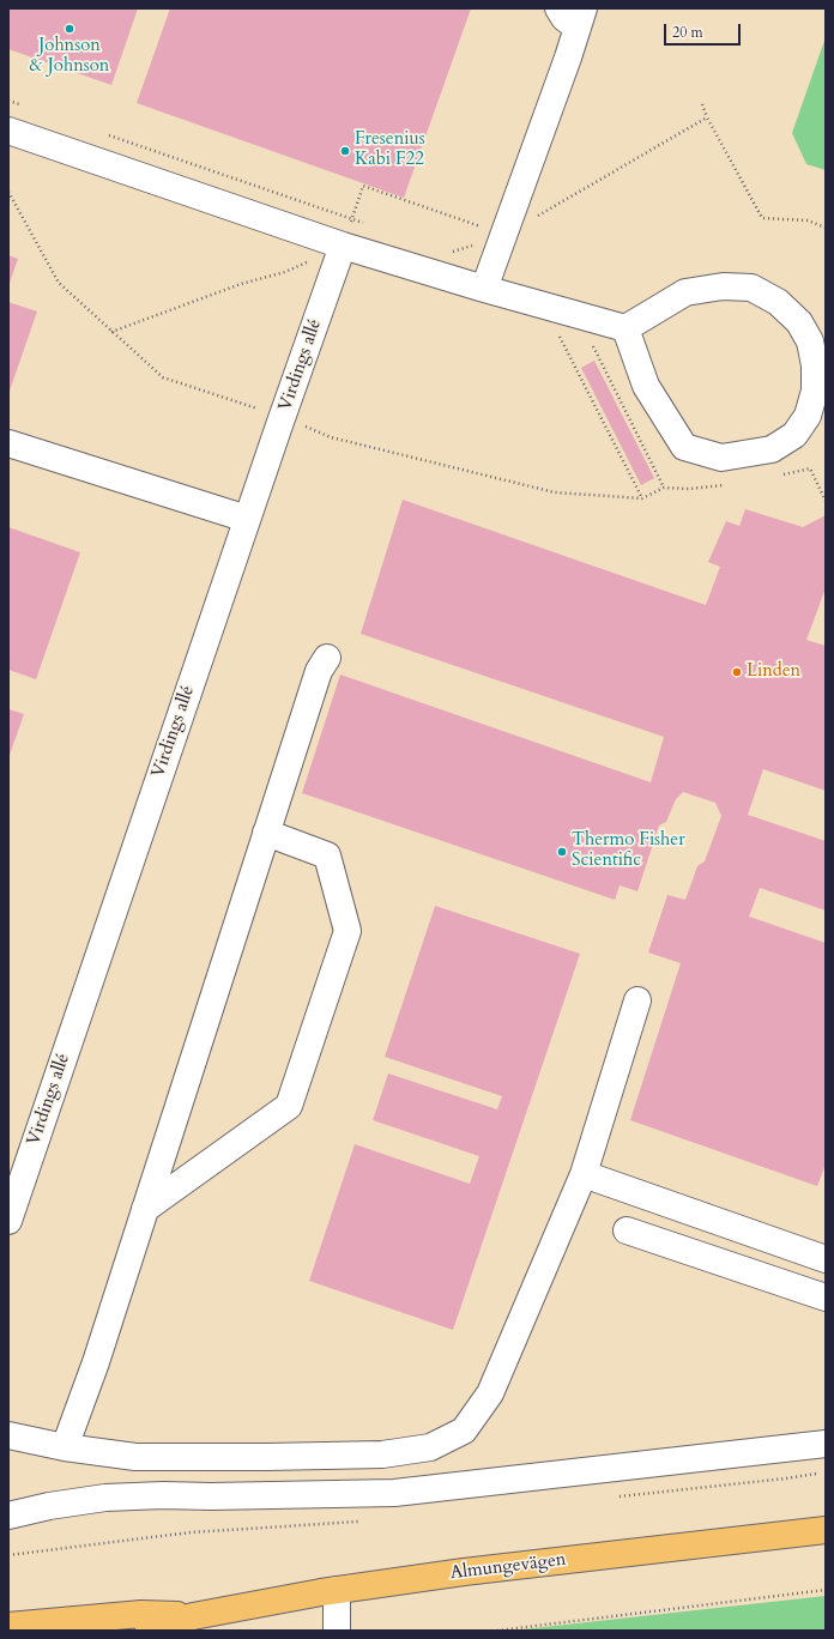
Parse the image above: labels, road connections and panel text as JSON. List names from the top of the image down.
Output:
{
  "streets": {
    "main road": ["Almungevägen"],
    "street": ["Virdings allé"]
  },
  "places": [
    "Johnson & Johnson",
    "Fresenius Kabi F22",
    "Linden",
    "Thermo Fisher Scientific"
  ],
  "scale_bar": "20 m"
}
